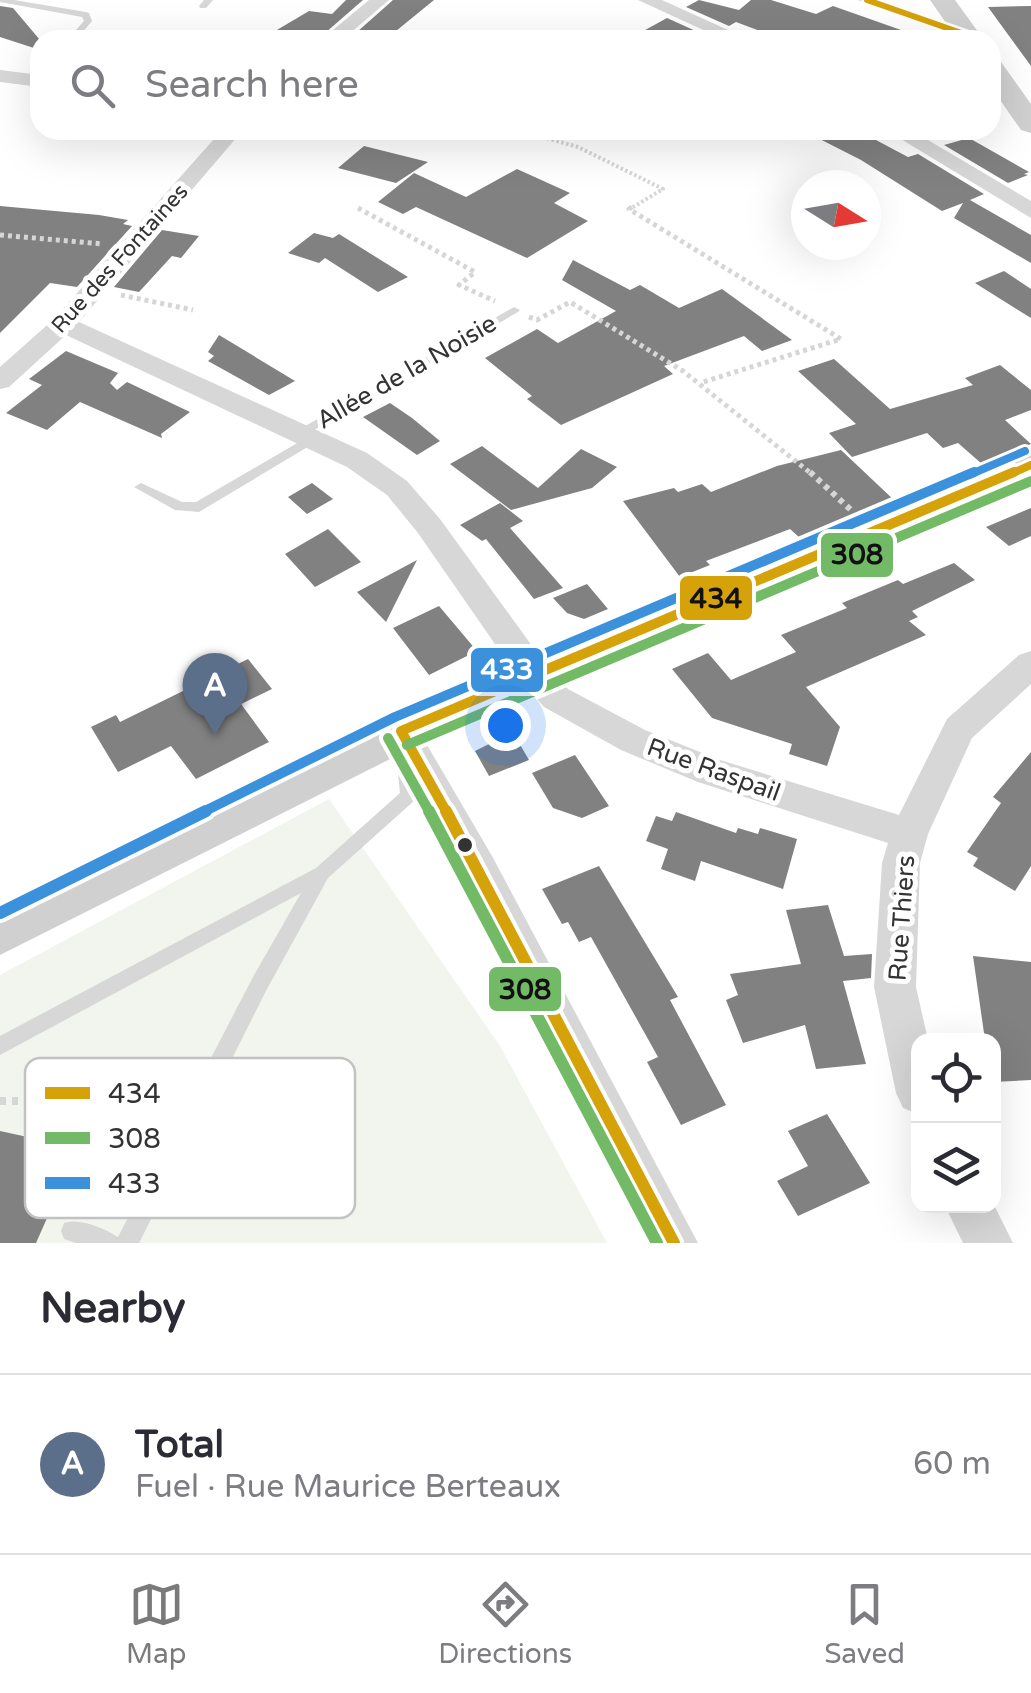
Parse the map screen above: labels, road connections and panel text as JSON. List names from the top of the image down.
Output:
{
  "streets": {
    "street": ["Rue des Fontaines", "Rue Raspail", "Rue Thiers"],
    "lane": ["Allée de la Noisie"]
  },
  "crossings": [
    ["Rue des Fontaines", "Rue Raspail"],
    ["Allée de la Noisie", "Rue Raspail"],
    ["Rue Raspail", "Rue Thiers"]
  ],
  "lines": ["transit line 434", "transit line 433", "transit line 308"],
  "legend": ["434", "308", "433"],
  "north": "right",
  "page": {
    "search": "Search here",
    "pins": "A",
    "heading": "Nearby",
    "list": [
      {
        "mark": "A",
        "name": "Total",
        "note": "Fuel · Rue Maurice Berteaux",
        "value": "60 m"
      }
    ],
    "nav": ["Map", "Directions", "Saved"]
  }
}
